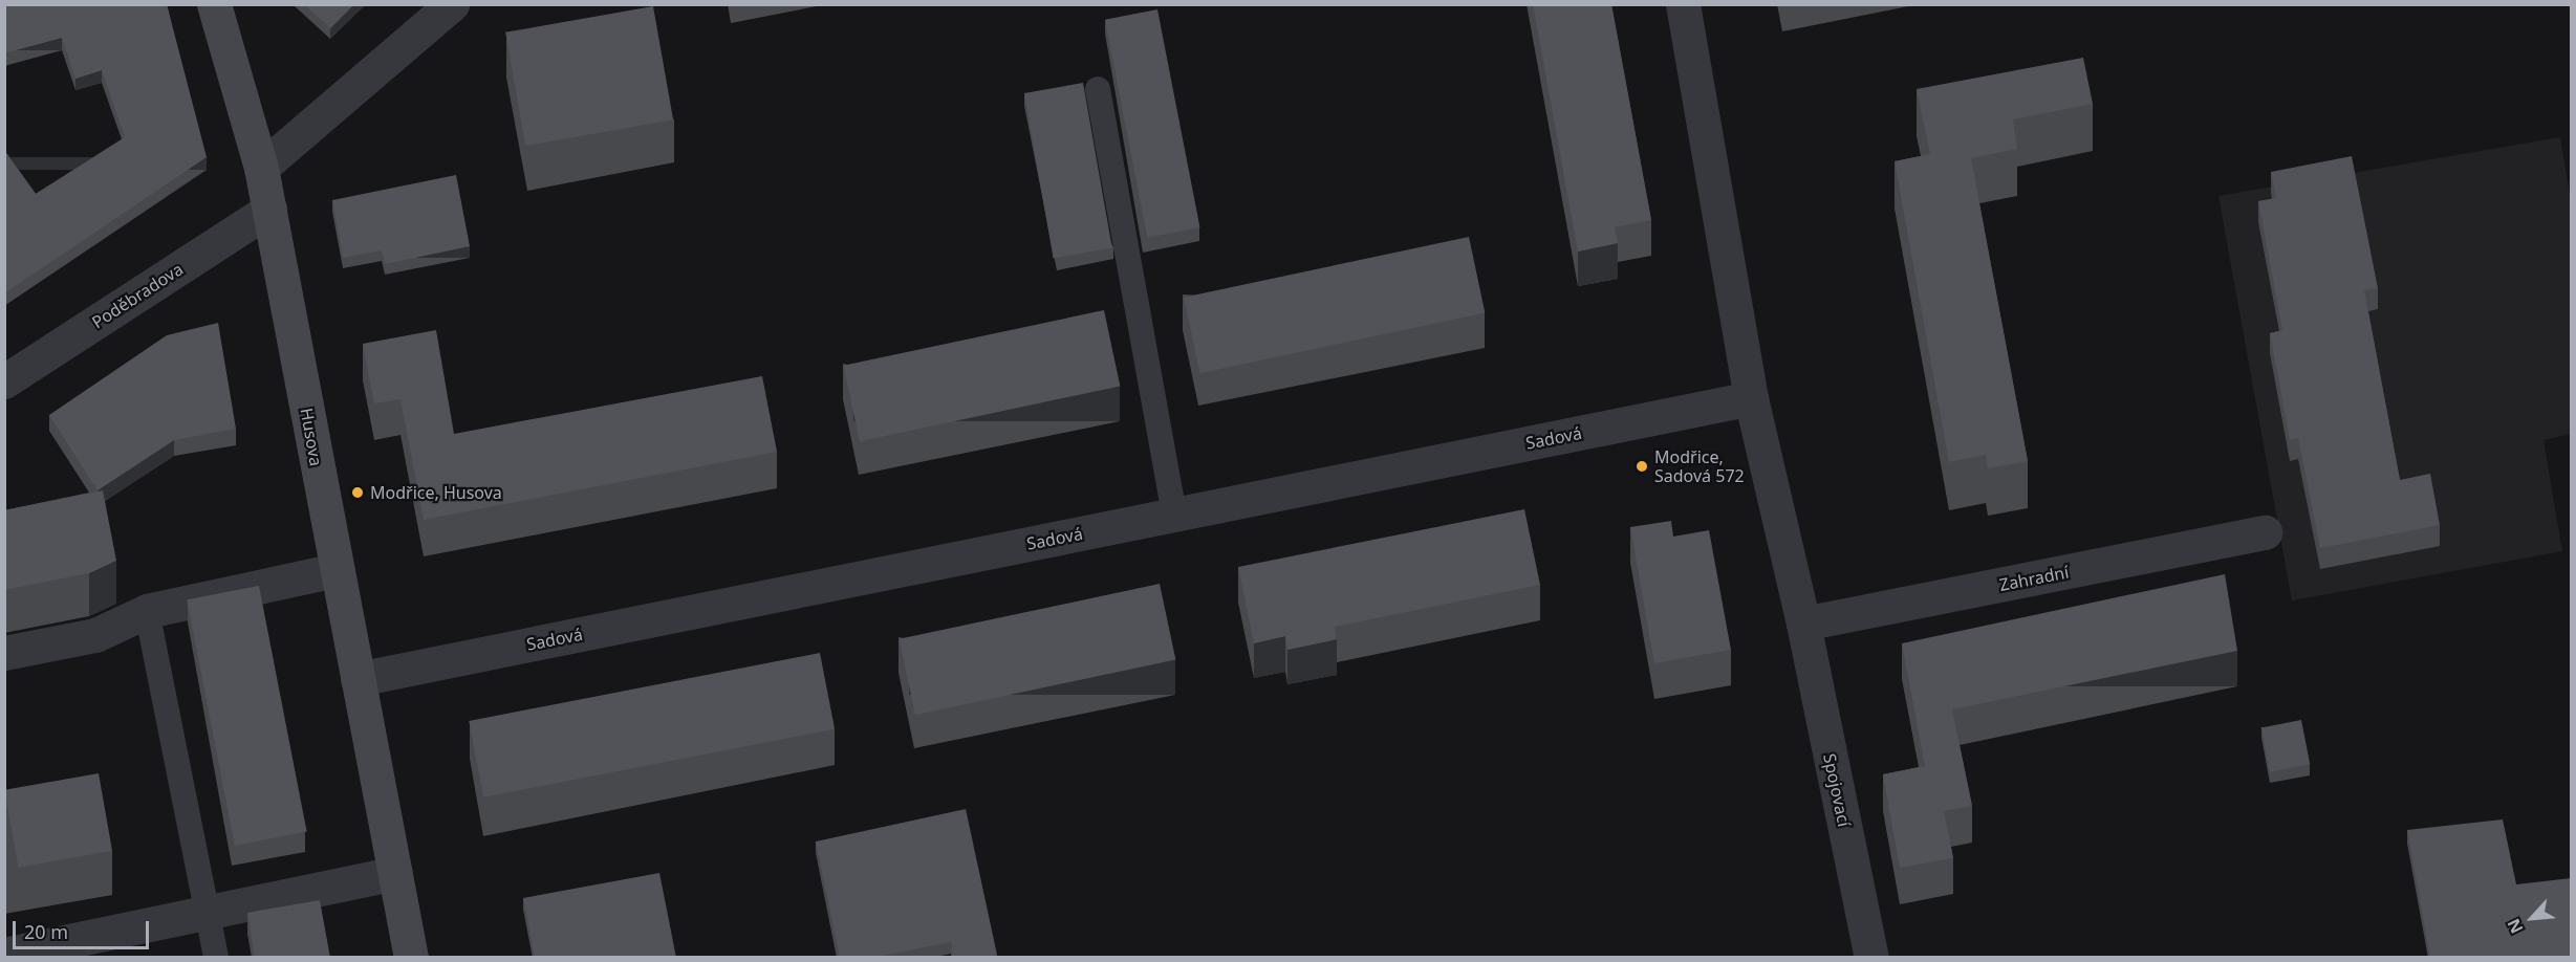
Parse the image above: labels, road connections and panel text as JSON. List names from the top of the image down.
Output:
{
  "streets": {
    "street": [
      "Poděbradova",
      "Husova",
      "Sadová",
      "Zahradní",
      "Spojovací"
    ]
  },
  "crossings": [
    ["Poděbradova", "Husova"],
    ["Husova", "Sadová"],
    ["Zahradní", "Spojovací"]
  ],
  "places": ["Modřice, Sadová 572", "Modřice, Husova"],
  "scale_bar": "20 m",
  "north": "bottom left"
}
